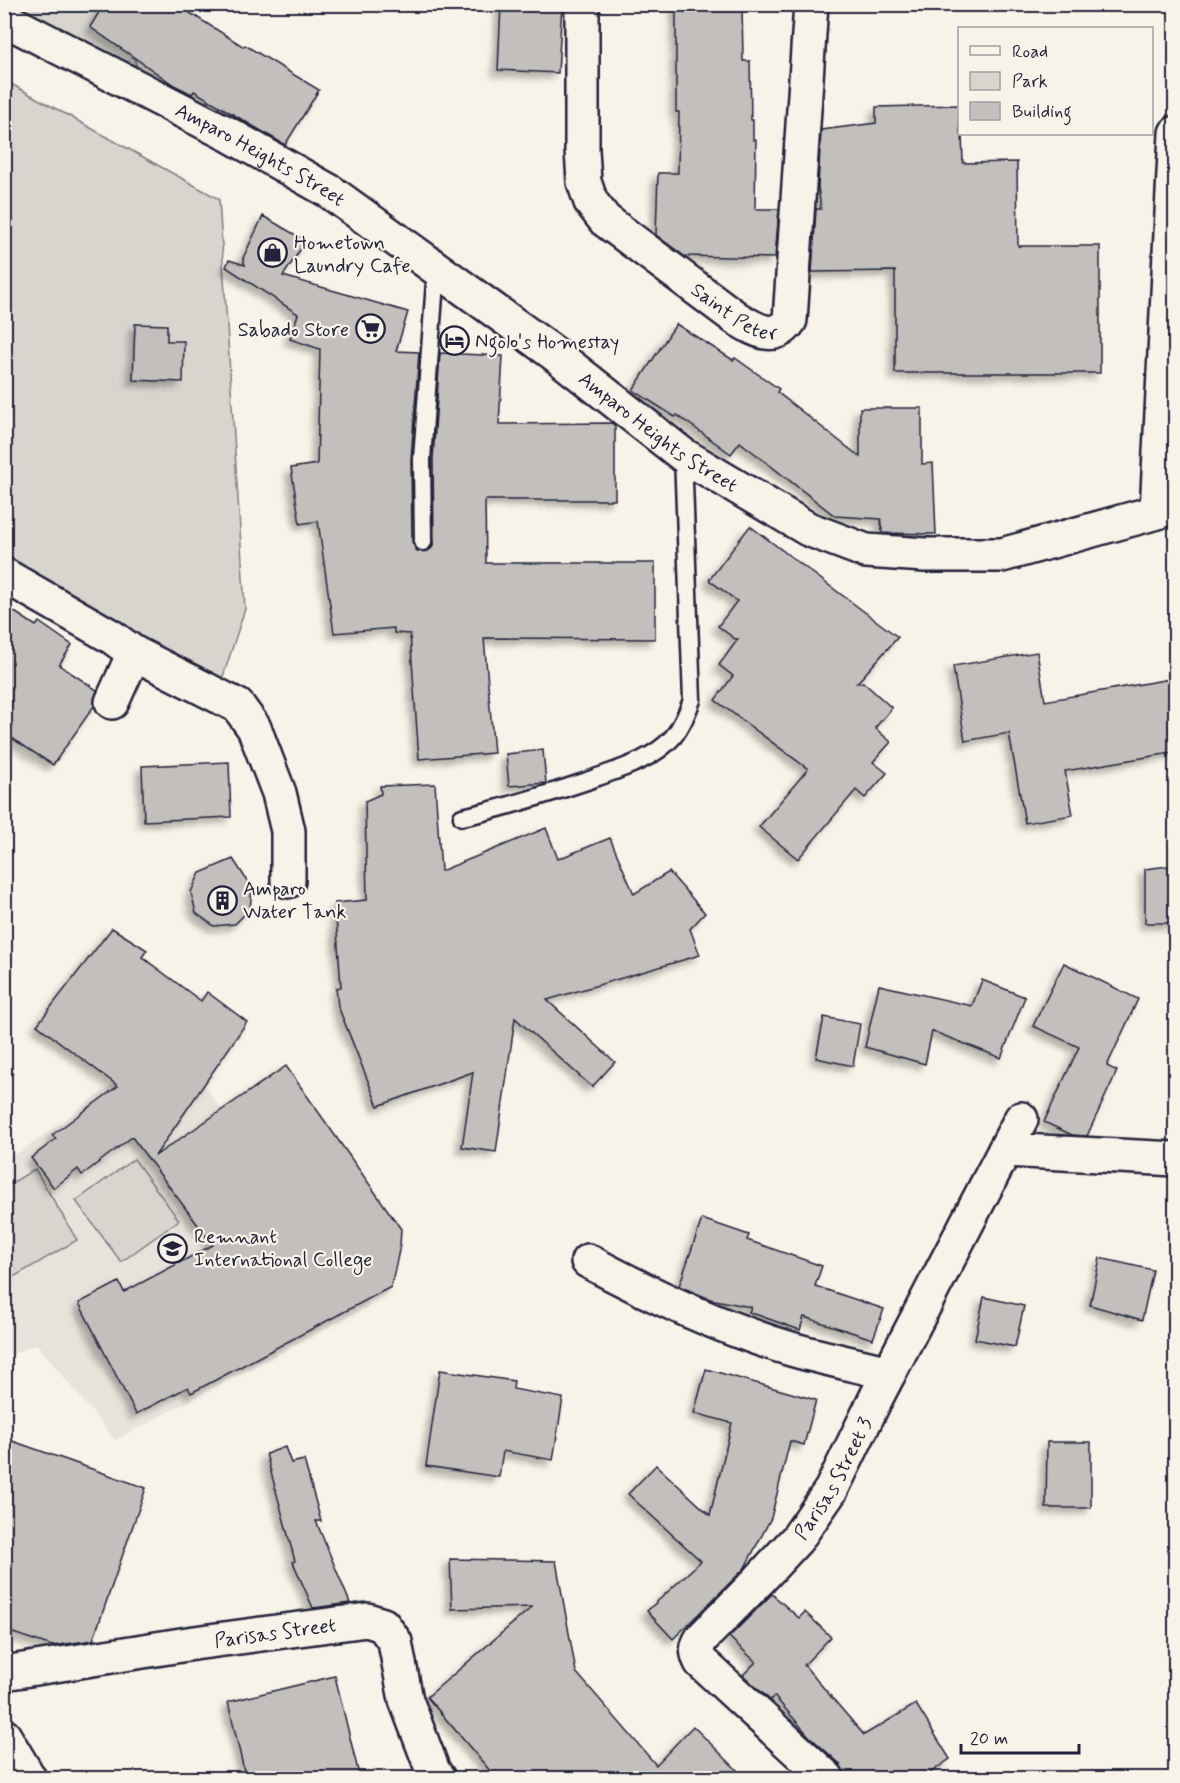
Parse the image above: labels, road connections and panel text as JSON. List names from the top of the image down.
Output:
{
  "streets": {
    "street": [
      "Amparo Heights Street",
      "Saint Peter",
      "Parisas Street 3",
      "Parisas Street"
    ]
  },
  "places": {
    "shop": ["Hometown Laundry Cafe"],
    "supermarket": ["Sabado Store"],
    "hotel": ["Ngolo's Homestay"],
    "building": ["Amparo Water Tank"],
    "school or university": ["Remnant International College"]
  },
  "legend": ["Road", "Park", "Building"],
  "scale_bar": "20 m"
}
